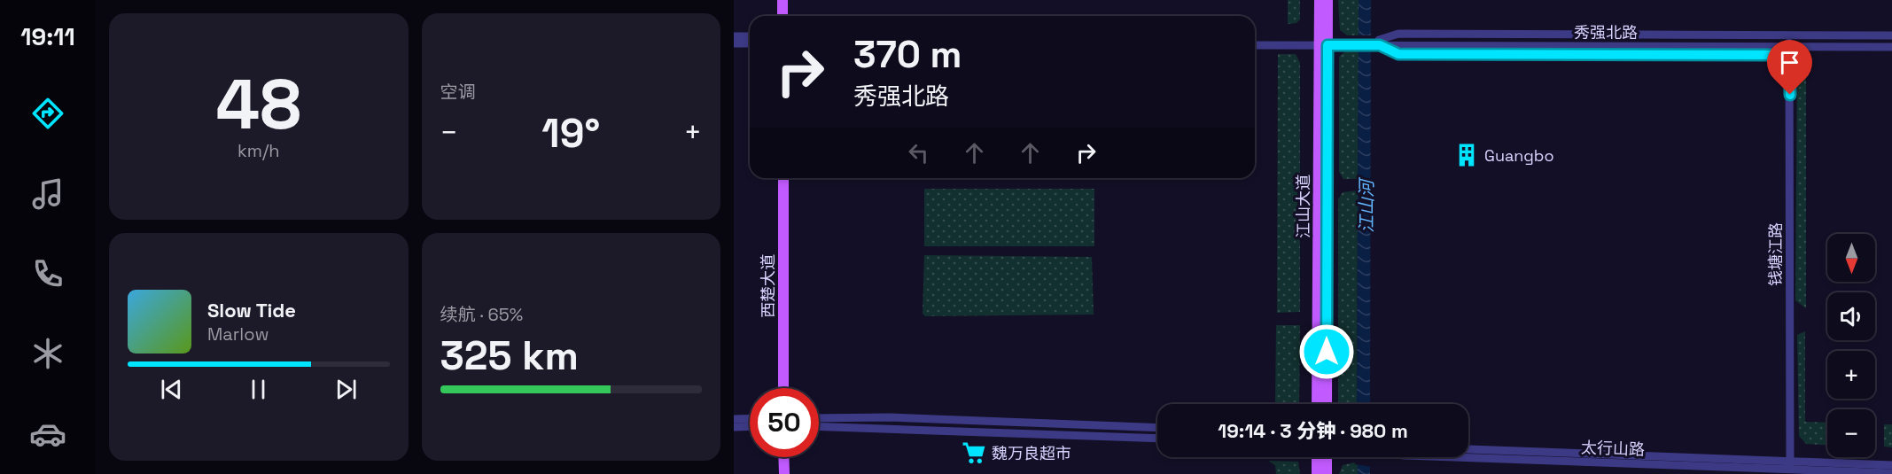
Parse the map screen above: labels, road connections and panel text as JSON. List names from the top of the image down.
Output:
{
  "streets": {
    "main road": ["江山大道", "西楚大道"],
    "street": ["秀强北路", "钱塘江路", "太行山路"]
  },
  "crossings": [
    ["秀强北路", "江山大道"],
    ["秀强北路", "钱塘江路"],
    ["钱塘江路", "太行山路"]
  ],
  "water": ["江山河"],
  "places": {
    "building": ["Guangbo"],
    "supermarket": ["魏万良超市"]
  },
  "north": "bottom",
  "page": {
    "tabs": "19:11",
    "tile": [
      ["48", "km/h"],
      "空调",
      ["续航 · 65%", "325 km"]
    ],
    "turn": ["370 m", "秀强北路"],
    "heat": ["−", "19°", "+"],
    "map_buttons": ["+", "−"],
    "song": ["Slow Tide", "Marlow"],
    "limit": "50",
    "trip": "19:14 · 3 分钟 · 980 m"
  }
}
